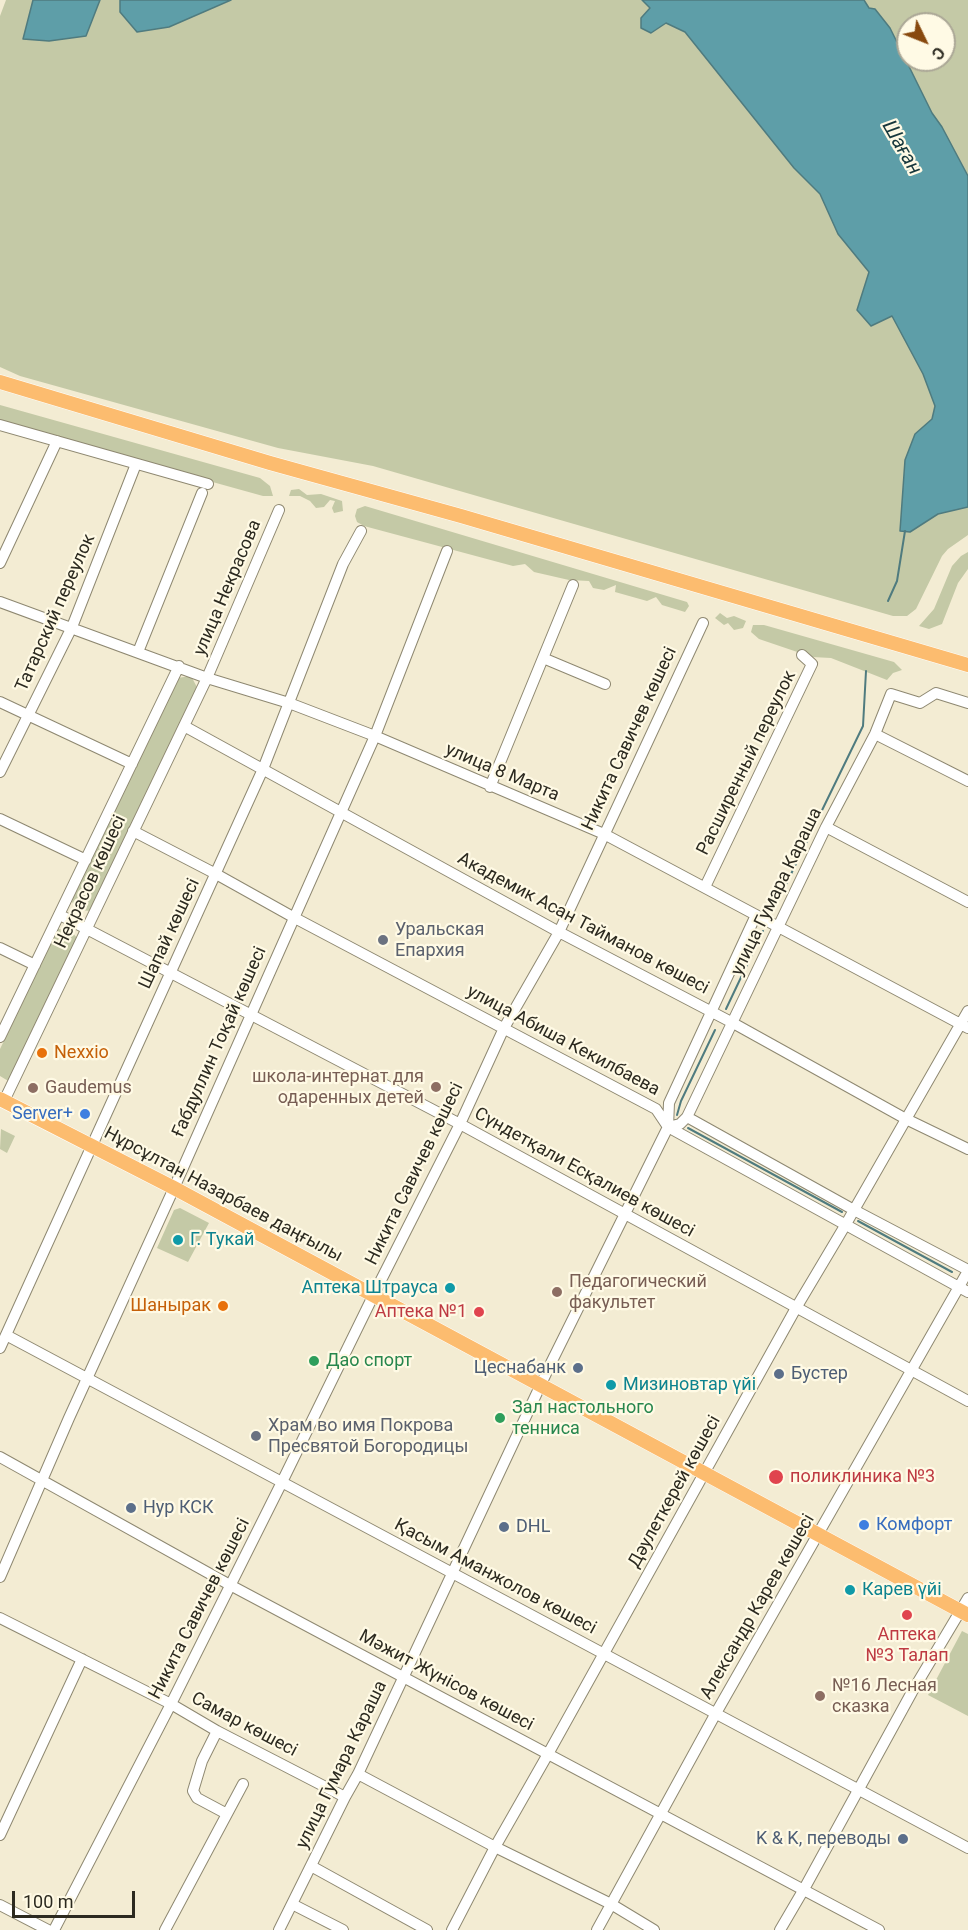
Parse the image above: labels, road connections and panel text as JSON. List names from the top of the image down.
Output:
{
  "streets": {
    "main road": ["Нұрсұлтан Назарбаев даңғылы"],
    "street": [
      "улица Некрасова",
      "Татарский переулок",
      "Никита Савичев көшесі",
      "Расширенный переулок",
      "улица 8 Марта",
      "Некрасов көшесі",
      "улица Гумара Караша",
      "Академик Асан Тайманов көшесі",
      "Шапай көшесі",
      "улица Абиша Кекилбаева",
      "Ғабдуллин Тоқай көшесі",
      "Сүндетқали Есқалиев көшесі",
      "Дәулеткерей көшесі",
      "Қасым Аманжолов көшесі",
      "Александр Карев көшесі",
      "Мәжит Жүнісов көшесі",
      "Самар көшесі"
    ]
  },
  "crossings": [
    ["улица Некрасова", "улица 8 Марта"],
    ["улица Некрасова", "Некрасов көшесі"],
    ["Татарский переулок", "улица 8 Марта"],
    ["Никита Савичев көшесі", "улица 8 Марта"],
    ["Никита Савичев көшесі", "Академик Асан Тайманов көшесі"],
    ["Никита Савичев көшесі", "улица Абиша Кекилбаева"],
    ["Никита Савичев көшесі", "Сүндетқали Есқалиев көшесі"],
    ["Никита Савичев көшесі", "Нұрсұлтан Назарбаев даңғылы"],
    ["Никита Савичев көшесі", "Қасым Аманжолов көшесі"],
    ["Никита Савичев көшесі", "Мәжит Жүнісов көшесі"],
    ["Никита Савичев көшесі", "Самар көшесі"],
    ["Расширенный переулок", "улица 8 Марта"],
    ["улица 8 Марта", "Некрасов көшесі"],
    ["улица 8 Марта", "улица Гумара Караша"],
    ["улица 8 Марта", "Шапай көшесі"],
    ["улица 8 Марта", "Ғабдуллин Тоқай көшесі"],
    ["улица 8 Марта", "Дәулеткерей көшесі"],
    ["Некрасов көшесі", "Академик Асан Тайманов көшесі"],
    ["Некрасов көшесі", "улица Абиша Кекилбаева"],
    ["Некрасов көшесі", "Сүндетқали Есқалиев көшесі"],
    ["Некрасов көшесі", "Нұрсұлтан Назарбаев даңғылы"],
    ["улица Гумара Караша", "Академик Асан Тайманов көшесі"],
    ["улица Гумара Караша", "улица Абиша Кекилбаева"],
    ["улица Гумара Караша", "Сүндетқали Есқалиев көшесі"],
    ["улица Гумара Караша", "Нұрсұлтан Назарбаев даңғылы"],
    ["улица Гумара Караша", "Қасым Аманжолов көшесі"],
    ["улица Гумара Караша", "Мәжит Жүнісов көшесі"],
    ["улица Гумара Караша", "Самар көшесі"],
    ["Академик Асан Тайманов көшесі", "Шапай көшесі"],
    ["Академик Асан Тайманов көшесі", "Ғабдуллин Тоқай көшесі"],
    ["Академик Асан Тайманов көшесі", "Дәулеткерей көшесі"],
    ["Шапай көшесі", "улица Абиша Кекилбаева"],
    ["Шапай көшесі", "Сүндетқали Есқалиев көшесі"],
    ["Шапай көшесі", "Нұрсұлтан Назарбаев даңғылы"],
    ["Шапай көшесі", "Қасым Аманжолов көшесі"],
    ["улица Абиша Кекилбаева", "Ғабдуллин Тоқай көшесі"],
    ["улица Абиша Кекилбаева", "Дәулеткерей көшесі"],
    ["улица Абиша Кекилбаева", "Александр Карев көшесі"],
    ["Ғабдуллин Тоқай көшесі", "Сүндетқали Есқалиев көшесі"],
    ["Ғабдуллин Тоқай көшесі", "Нұрсұлтан Назарбаев даңғылы"],
    ["Ғабдуллин Тоқай көшесі", "Қасым Аманжолов көшесі"],
    ["Ғабдуллин Тоқай көшесі", "Мәжит Жүнісов көшесі"],
    ["Сүндетқали Есқалиев көшесі", "Дәулеткерей көшесі"],
    ["Сүндетқали Есқалиев көшесі", "Александр Карев көшесі"],
    ["Нұрсұлтан Назарбаев даңғылы", "Дәулеткерей көшесі"],
    ["Нұрсұлтан Назарбаев даңғылы", "Александр Карев көшесі"],
    ["Дәулеткерей көшесі", "Қасым Аманжолов көшесі"],
    ["Дәулеткерей көшесі", "Мәжит Жүнісов көшесі"],
    ["Қасым Аманжолов көшесі", "Александр Карев көшесі"],
    ["Александр Карев көшесі", "Мәжит Жүнісов көшесі"]
  ],
  "water": ["Шаған"],
  "places": [
    "Уральская Епархия",
    "Nexxio",
    "школа-интернат для одаренных детей",
    "Gaudemus",
    "Server+",
    "Г. Тукай",
    "Аптека Штрауса",
    "Педагогический факультет",
    "Шанырак",
    "Аптека №1",
    "Дао спорт",
    "Цеснабанк",
    "Бустер",
    "Мизиновтар үйі",
    "Зал настольного тенниса",
    "Храм во имя Покрова Пресвятой Богородицы",
    "поликлиника №3",
    "Нур КСК",
    "Комфорт",
    "DHL",
    "Карев үйі",
    "Аптека №3 Талап",
    "№16 Лесная сказка",
    "K & K, переводы"
  ],
  "scale_bar": "100 m",
  "north": "bottom right"
}
